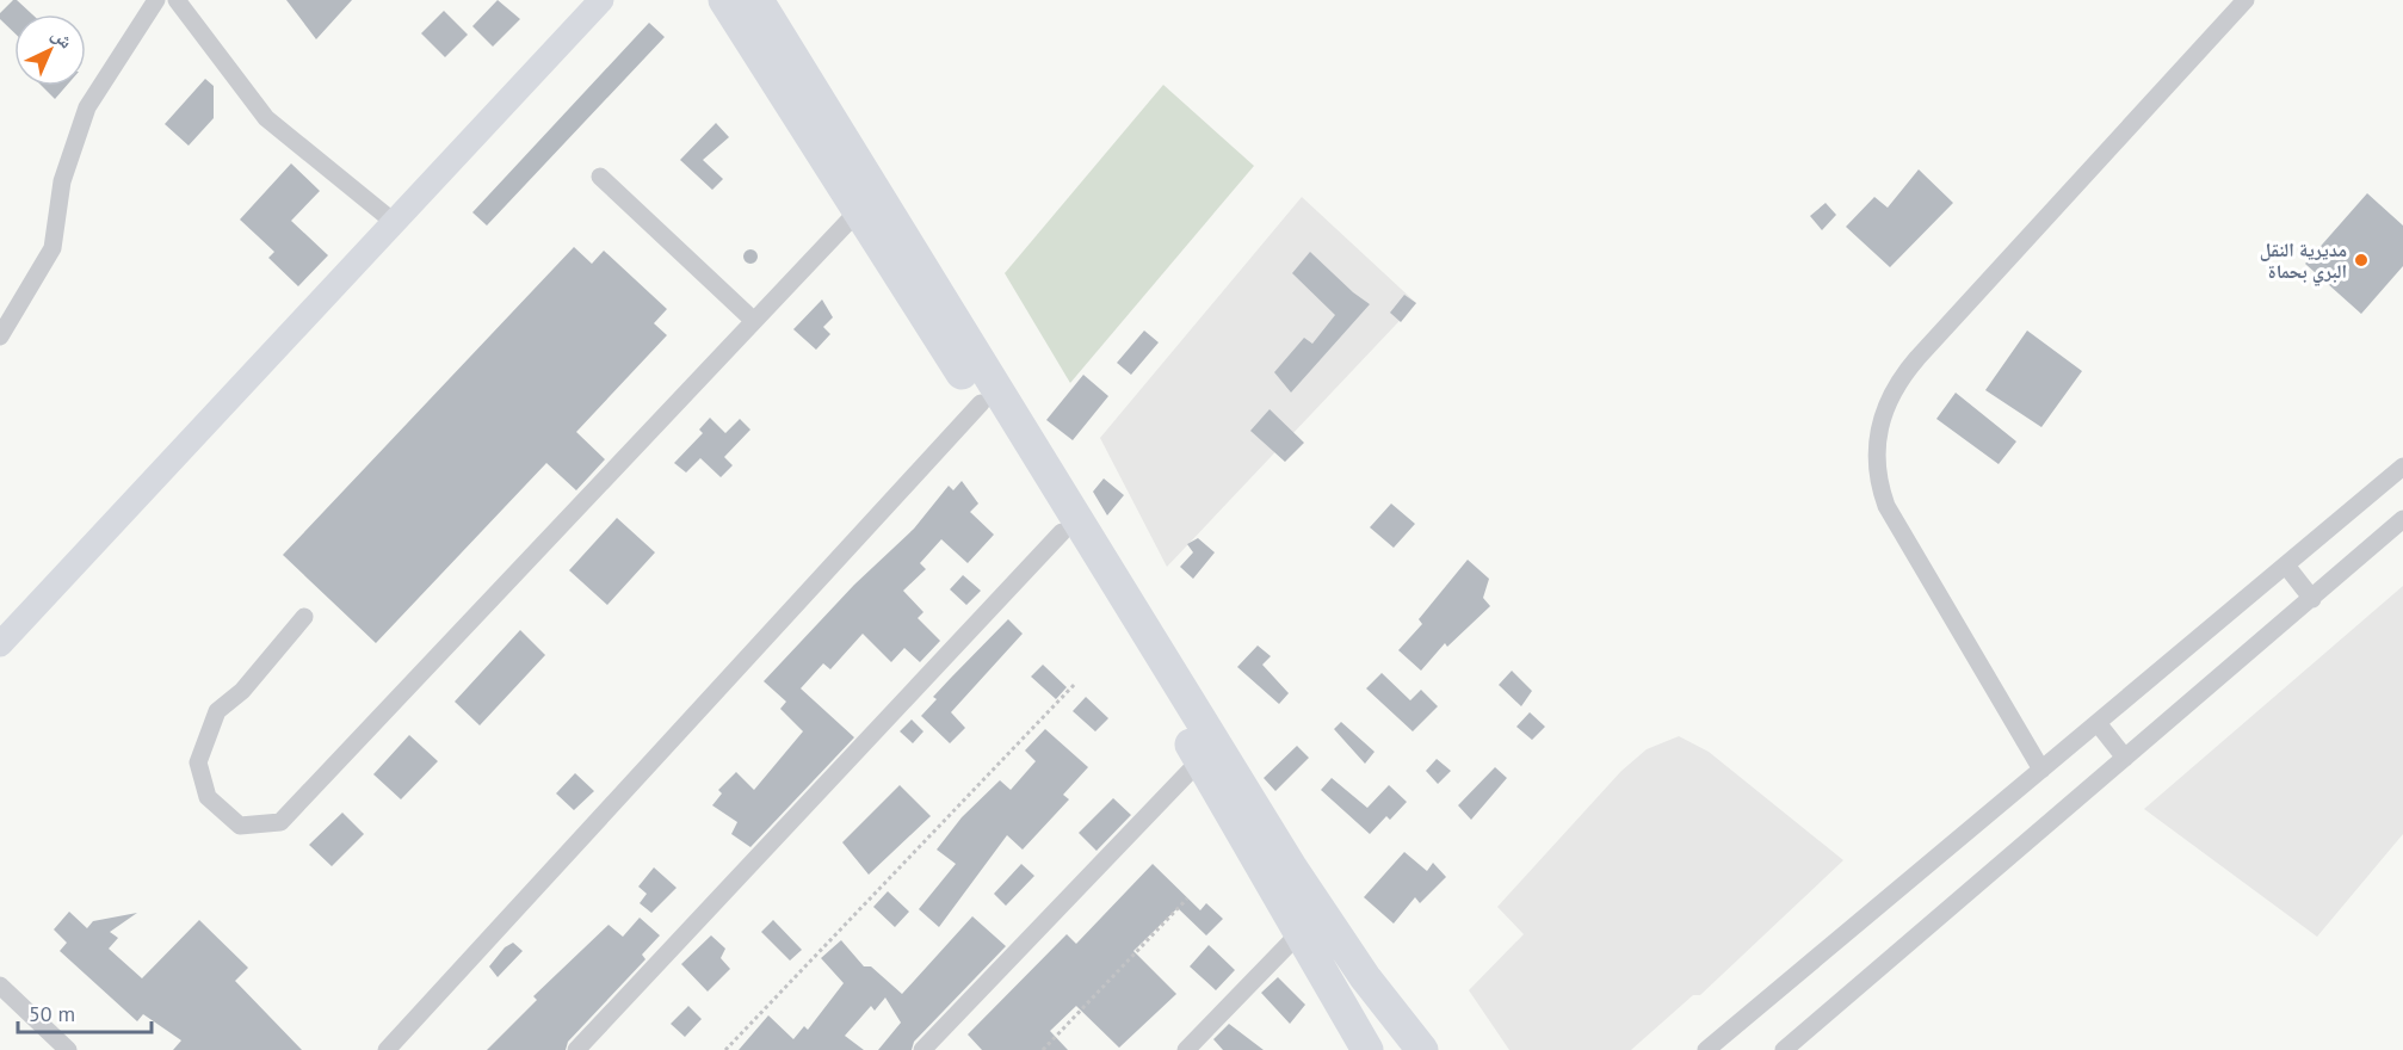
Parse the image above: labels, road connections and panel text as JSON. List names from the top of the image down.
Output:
{
  "places": ["مديرية النقل البري بحماة"],
  "scale_bar": "50 m",
  "north": "top right"
}
